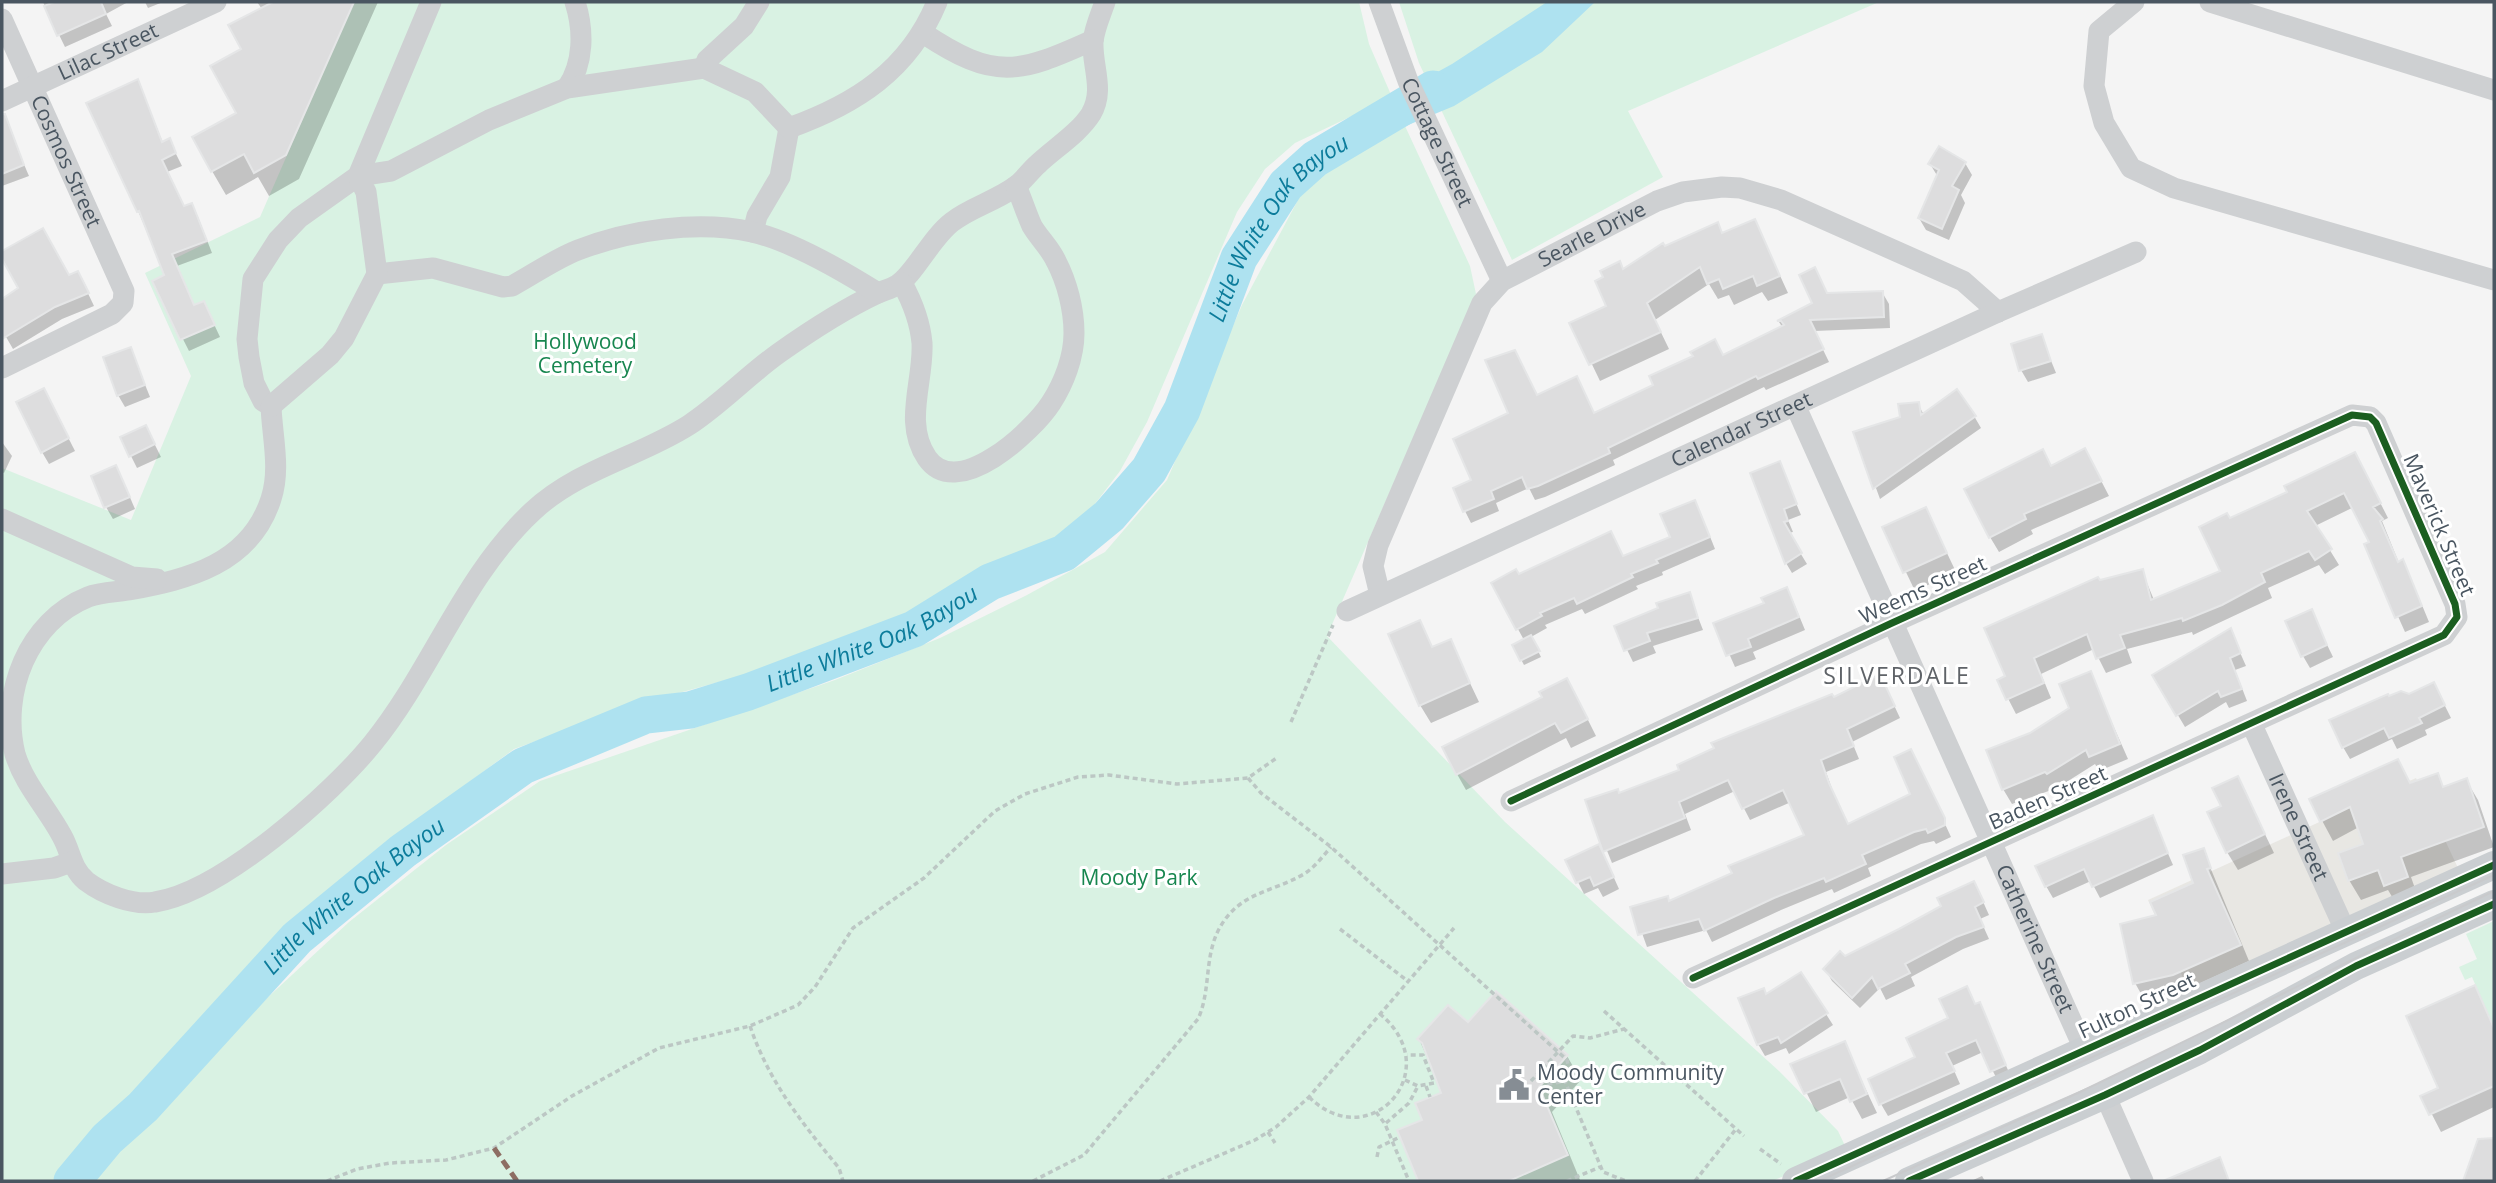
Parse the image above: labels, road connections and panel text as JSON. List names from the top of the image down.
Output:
{
  "streets": {
    "main road": ["Fulton Street"],
    "street": [
      "Lilac Street",
      "Cottage Street",
      "Cosmos Street",
      "Searle Drive",
      "Calendar Street",
      "Maverick Street",
      "Weems Street",
      "Baden Street",
      "Irene Street",
      "Catherine Street"
    ]
  },
  "crossings": [
    ["Lilac Street", "Cosmos Street"],
    ["Cottage Street", "Searle Drive"],
    ["Searle Drive", "Calendar Street"],
    ["Calendar Street", "Catherine Street"],
    ["Maverick Street", "Weems Street"],
    ["Maverick Street", "Baden Street"],
    ["Weems Street", "Catherine Street"],
    ["Baden Street", "Irene Street"],
    ["Baden Street", "Catherine Street"],
    ["Irene Street", "Fulton Street"],
    ["Catherine Street", "Fulton Street"]
  ],
  "districts": ["SILVERDALE"],
  "water": ["Little White Oak Bayou"],
  "parks": ["Hollywood Cemetery", "Moody Park"],
  "places": {
    "public building": ["Moody Community Center"]
  }
}
